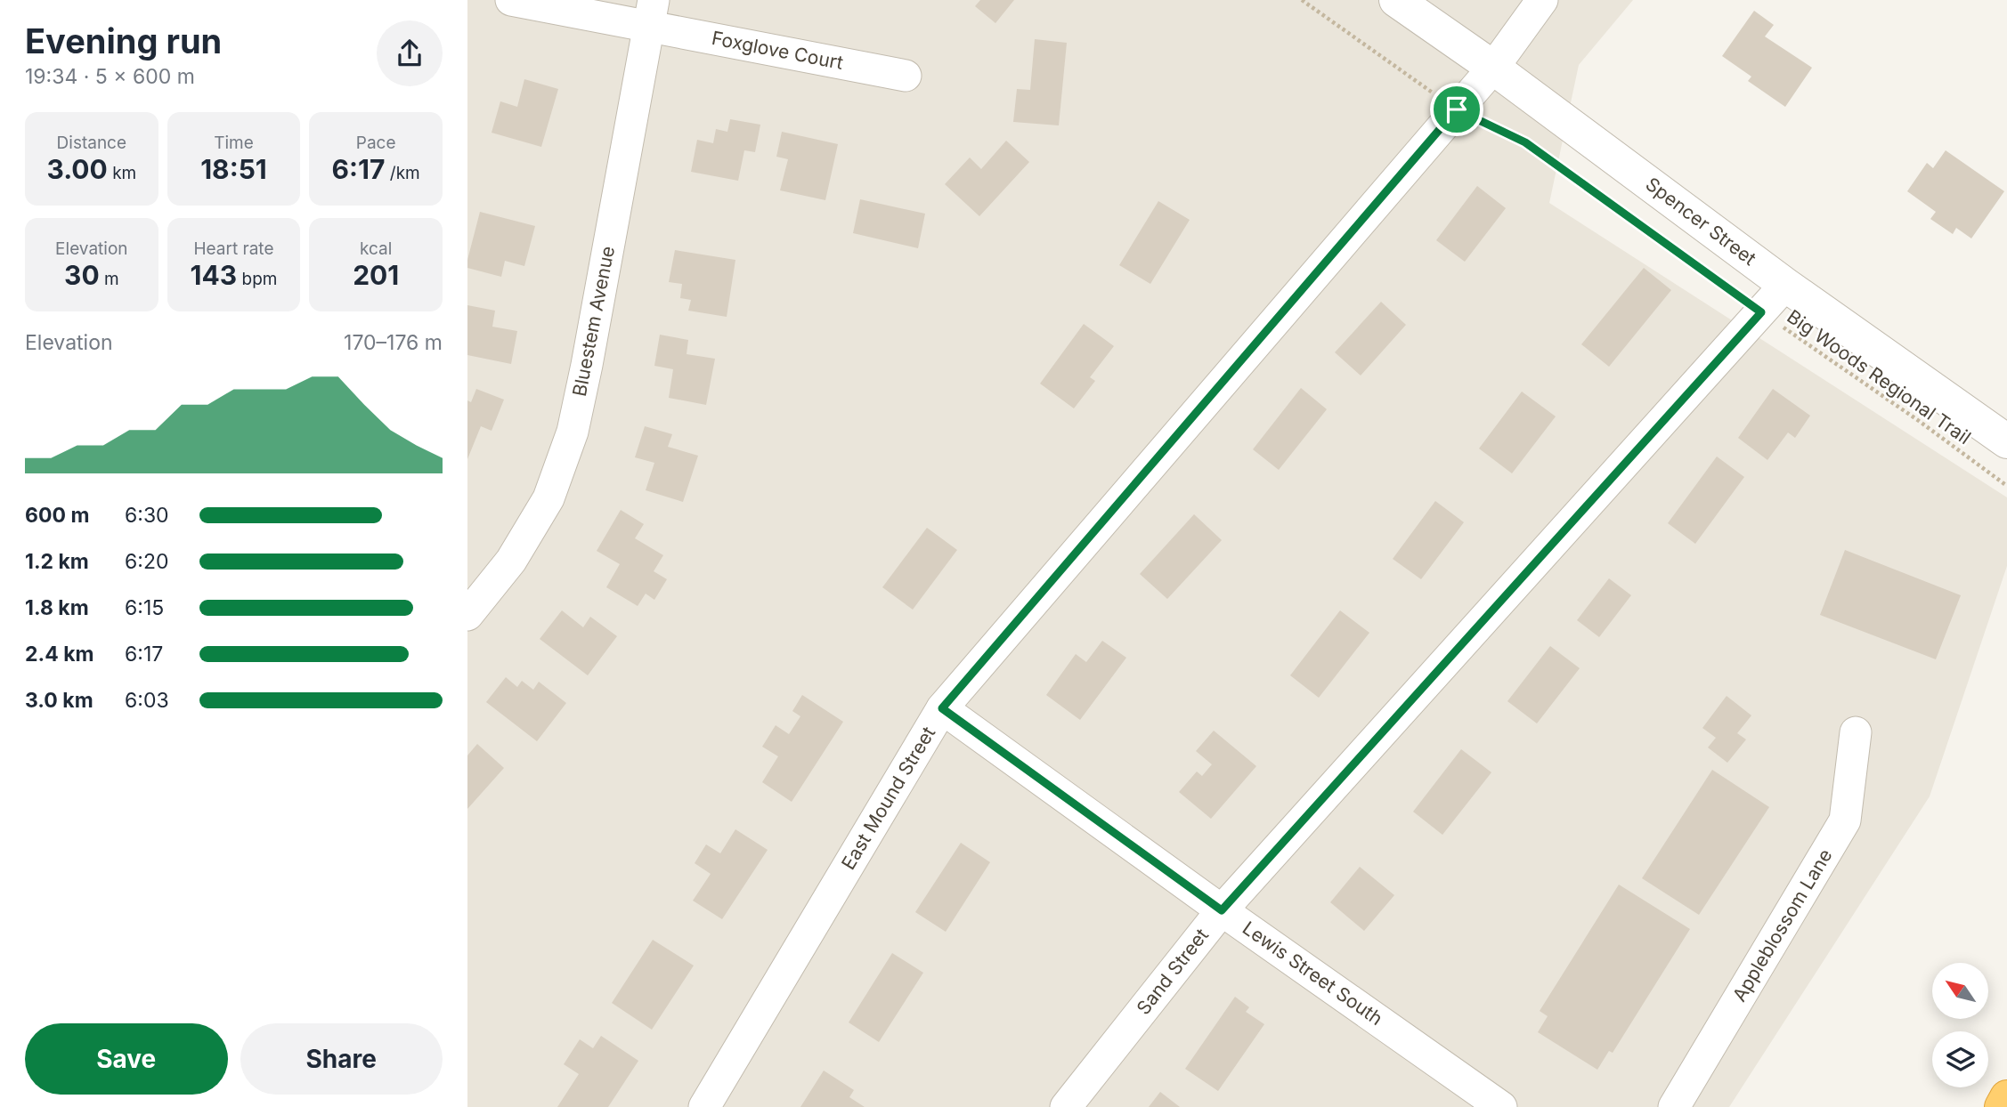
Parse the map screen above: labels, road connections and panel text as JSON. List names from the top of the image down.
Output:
{
  "streets": {
    "street": [
      "Foxglove Court",
      "Spencer Street",
      "Bluestem Avenue",
      "East Mound Street",
      "Appleblossom Lane",
      "Sand Street",
      "Lewis Street South"
    ],
    "path": ["Big Woods Regional Trail"]
  },
  "crossings": [
    ["Foxglove Court", "Bluestem Avenue"],
    ["Spencer Street", "East Mound Street"],
    ["Spencer Street", "Sand Street"],
    ["Big Woods Regional Trail", "East Mound Street"],
    ["Big Woods Regional Trail", "Sand Street"],
    ["East Mound Street", "Lewis Street South"],
    ["Sand Street", "Lewis Street South"]
  ],
  "north": "top left",
  "page": {
    "heading": ["Evening run", "19:34 · 5 × 600 m"],
    "stats": [
      ["Distance", "3.00 km"],
      ["Time", "18:51"],
      ["Pace", "6:17 /km"],
      ["Elevation", "30 m"],
      ["Heart rate", "143 bpm"],
      ["kcal", "201"]
    ],
    "chart": ["Elevation", "170–176 m"],
    "list": [
      {
        "name": "600 m",
        "note": "6:30"
      },
      {
        "name": "1.2 km",
        "note": "6:20"
      },
      {
        "name": "1.8 km",
        "note": "6:15"
      },
      {
        "name": "2.4 km",
        "note": "6:17"
      },
      {
        "name": "3.0 km",
        "note": "6:03"
      }
    ],
    "buttons": ["Save", "Share"]
  }
}
